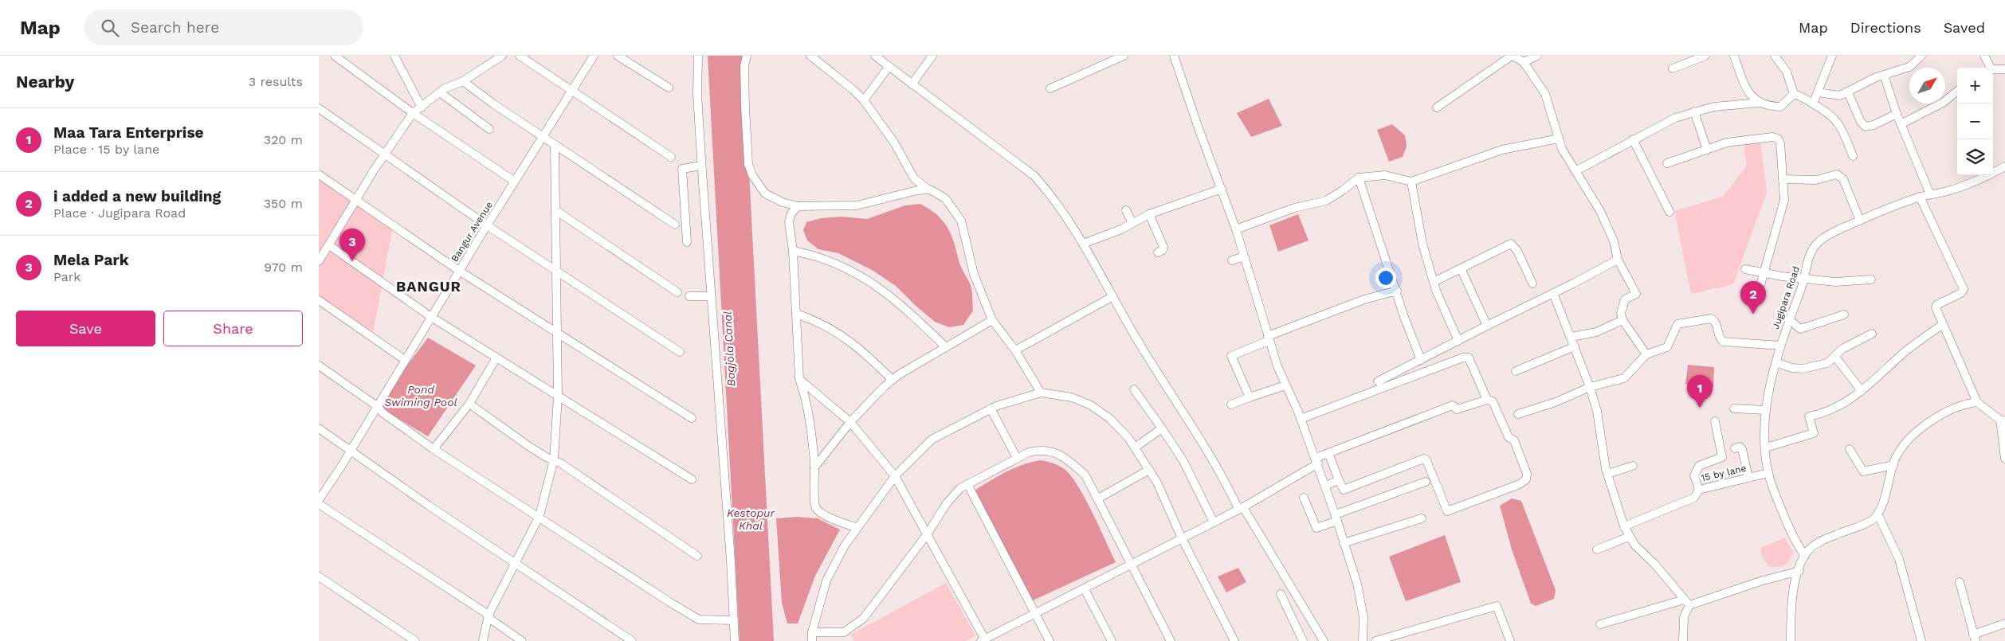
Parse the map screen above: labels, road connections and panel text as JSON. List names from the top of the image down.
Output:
{
  "streets": {
    "street": ["Bangur Avenue", "Jugipara Road", "15 by lane"]
  },
  "crossings": [
    ["Jugipara Road", "15 by lane"]
  ],
  "districts": ["BANGUR"],
  "water": ["Bagjola Canal", "Pond Swiming Pool", "Kestopur Khal"],
  "north": "top right",
  "page": {
    "header": "Map",
    "search": "Search here",
    "nav": ["Map", "Directions", "Saved"],
    "heading": ["Nearby", "3 results"],
    "map_buttons": ["+", "−"],
    "list": [
      {
        "mark": "1",
        "name": "Maa Tara Enterprise",
        "note": "Place · 15 by lane",
        "value": "320 m"
      },
      {
        "mark": "2",
        "name": "i added a new building",
        "note": "Place · Jugipara Road",
        "value": "350 m"
      },
      {
        "mark": "3",
        "name": "Mela Park",
        "note": "Park",
        "value": "970 m"
      }
    ],
    "pins": ["3", "2", "1"],
    "buttons": ["Save", "Share"]
  }
}
